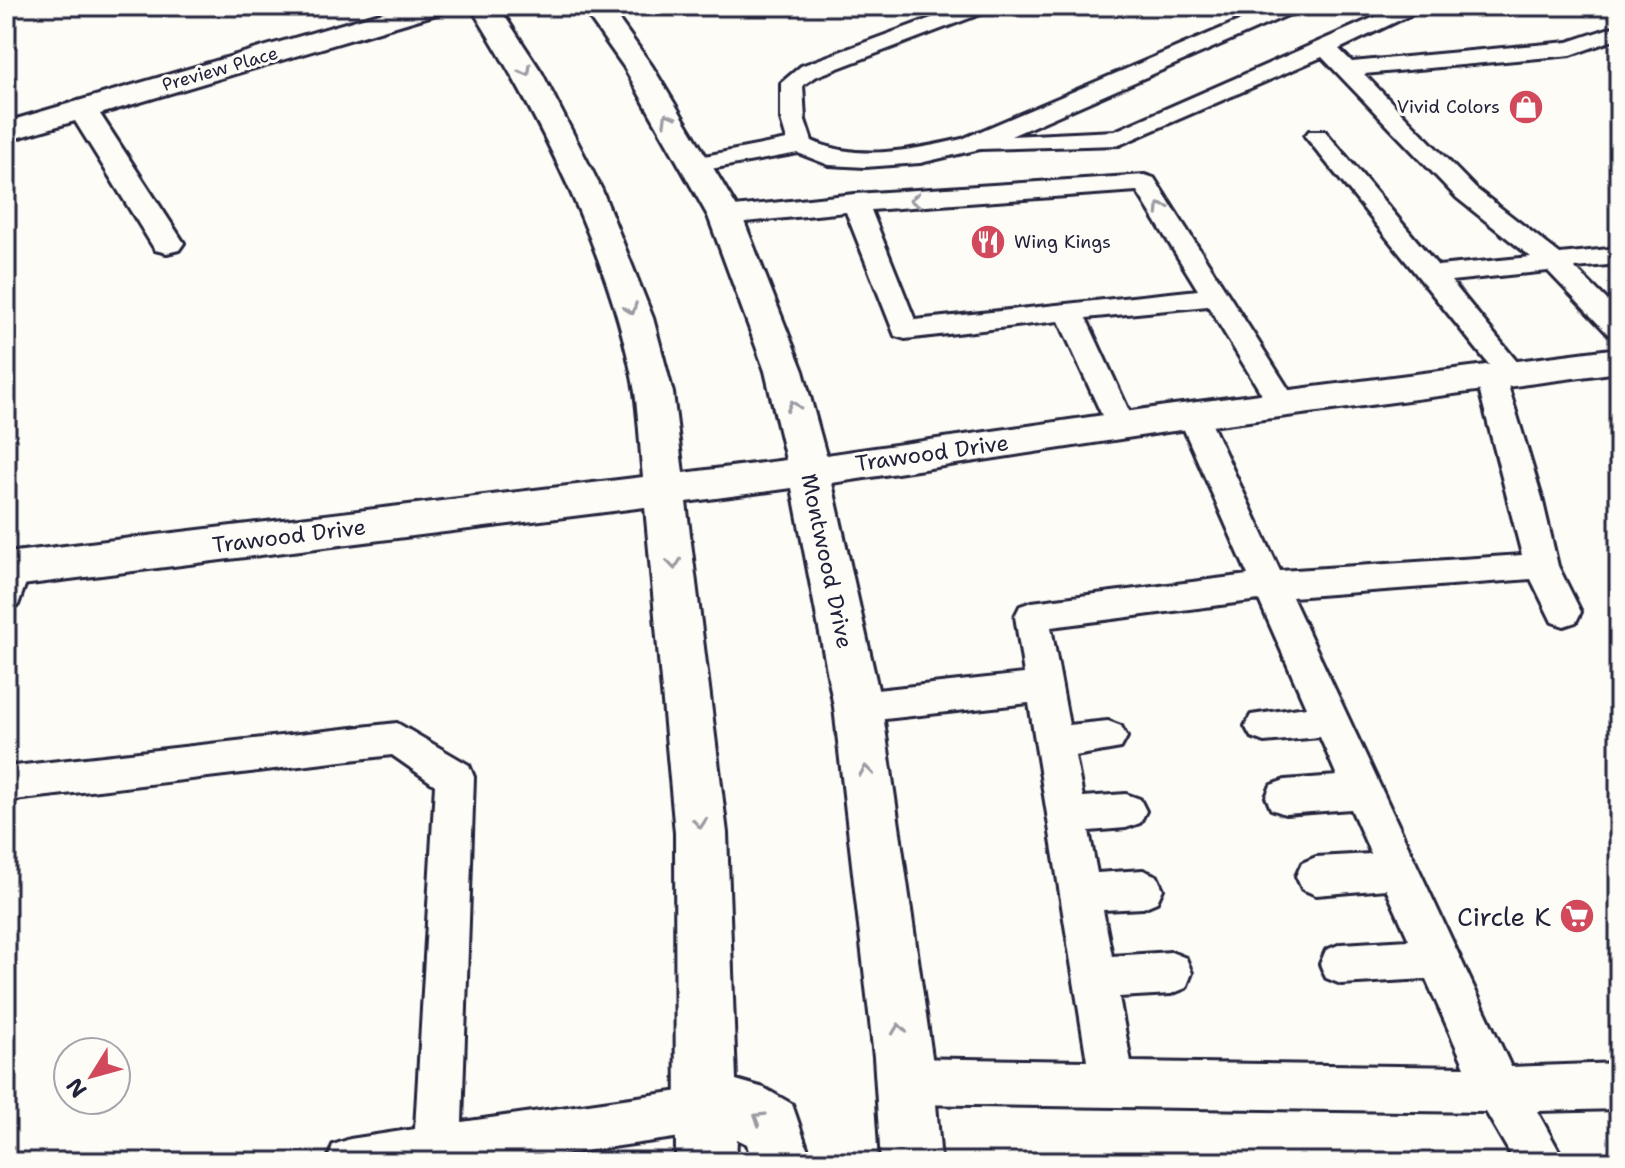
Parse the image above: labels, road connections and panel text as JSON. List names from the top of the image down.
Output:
{
  "streets": {
    "main road": ["Preview Place", "Trawood Drive", "Montwood Drive"]
  },
  "crossings": [
    ["Trawood Drive", "Montwood Drive"]
  ],
  "places": {
    "shop": ["Vivid Colors"],
    "restaurant": ["Wing Kings"],
    "supermarket": ["Circle K"]
  },
  "north": "bottom left"
}
